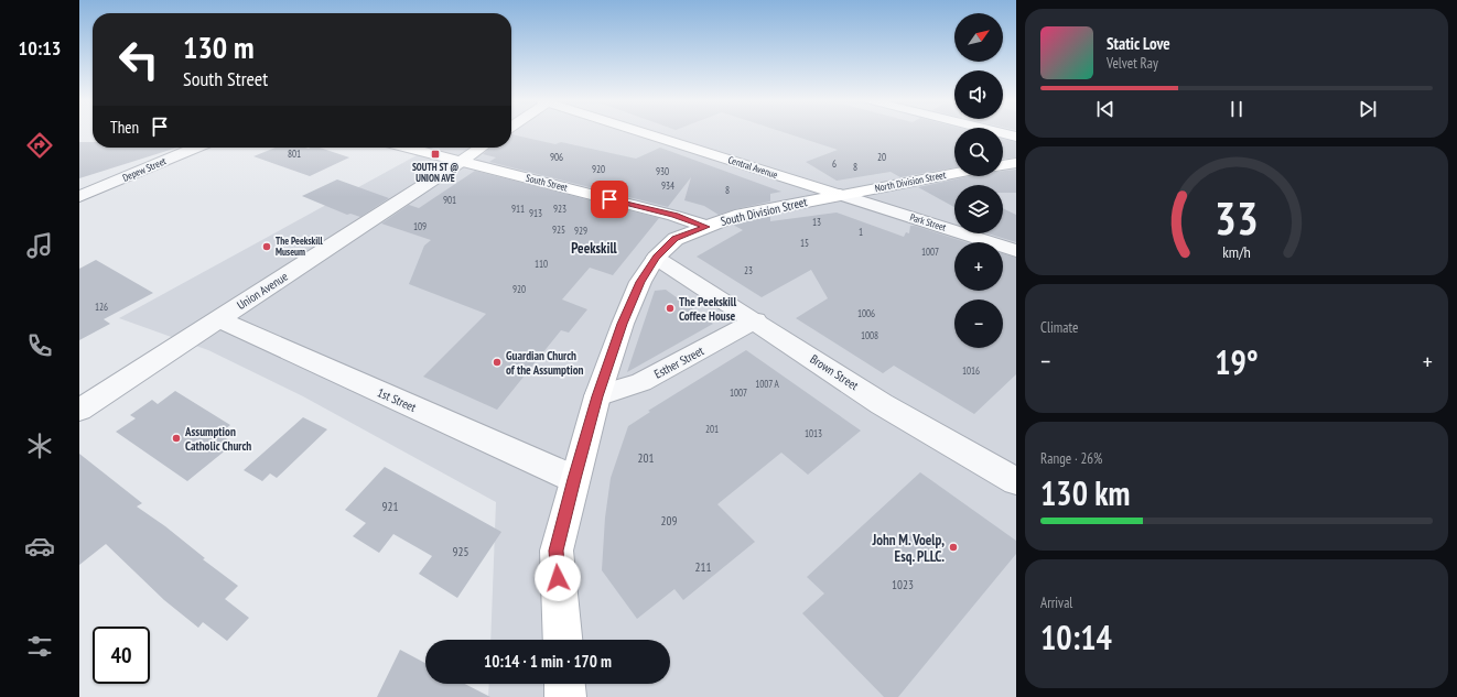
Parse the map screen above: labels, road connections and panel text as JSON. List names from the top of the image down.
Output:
{
  "streets": {
    "street": [
      "Central Avenue",
      "Depew Street",
      "North Division Street",
      "South Street",
      "South Division Street",
      "Park Street",
      "Union Avenue",
      "Esther Street",
      "Brown Street",
      "1st Street"
    ]
  },
  "crossings": [
    ["Central Avenue", "North Division Street"],
    ["Central Avenue", "South Division Street"],
    ["Central Avenue", "Park Street"],
    ["North Division Street", "South Division Street"],
    ["North Division Street", "Park Street"],
    ["South Street", "South Division Street"],
    ["South Street", "Union Avenue"],
    ["South Division Street", "Park Street"],
    ["South Division Street", "Esther Street"],
    ["South Division Street", "Brown Street"],
    ["South Division Street", "1st Street"],
    ["Union Avenue", "1st Street"],
    ["Esther Street", "Brown Street"]
  ],
  "districts": ["Peekskill"],
  "places": {
    "transit": ["SOUTH ST @ UNION AVE"],
    "other": [
      "The Peekskill Museum",
      "The Peekskill Coffee House",
      "Guardian Church of the Assumption",
      "Assumption Catholic Church",
      "John M. Voelp, Esq. PLLC."
    ]
  },
  "house_numbers": [
    "801",
    "906",
    "20",
    "6",
    "8",
    "920",
    "930",
    "934",
    "8",
    "901",
    "911",
    "923",
    "913",
    "13",
    "109",
    "925",
    "929",
    "1",
    "15",
    "1007",
    "110",
    "23",
    "920",
    "126",
    "1006",
    "1008",
    "1016",
    "1007 A",
    "1007",
    "201",
    "1013",
    "201",
    "921",
    "209",
    "925",
    "211",
    "1023"
  ],
  "north": "top right",
  "page": {
    "tabs": "10:13",
    "map_buttons": ["+", "−"],
    "turn": ["130 m", "South Street"],
    "song": ["Static Love", "Velvet Ray"],
    "then": "Then",
    "tile": [
      "Climate",
      ["Range · 26%", "130 km"],
      ["Arrival", "10:14"]
    ],
    "heat": ["−", "19°", "+"],
    "limit": "40",
    "trip": "10:14 · 1 min · 170 m",
    "gauge": ["33", "km/h"]
  }
}
